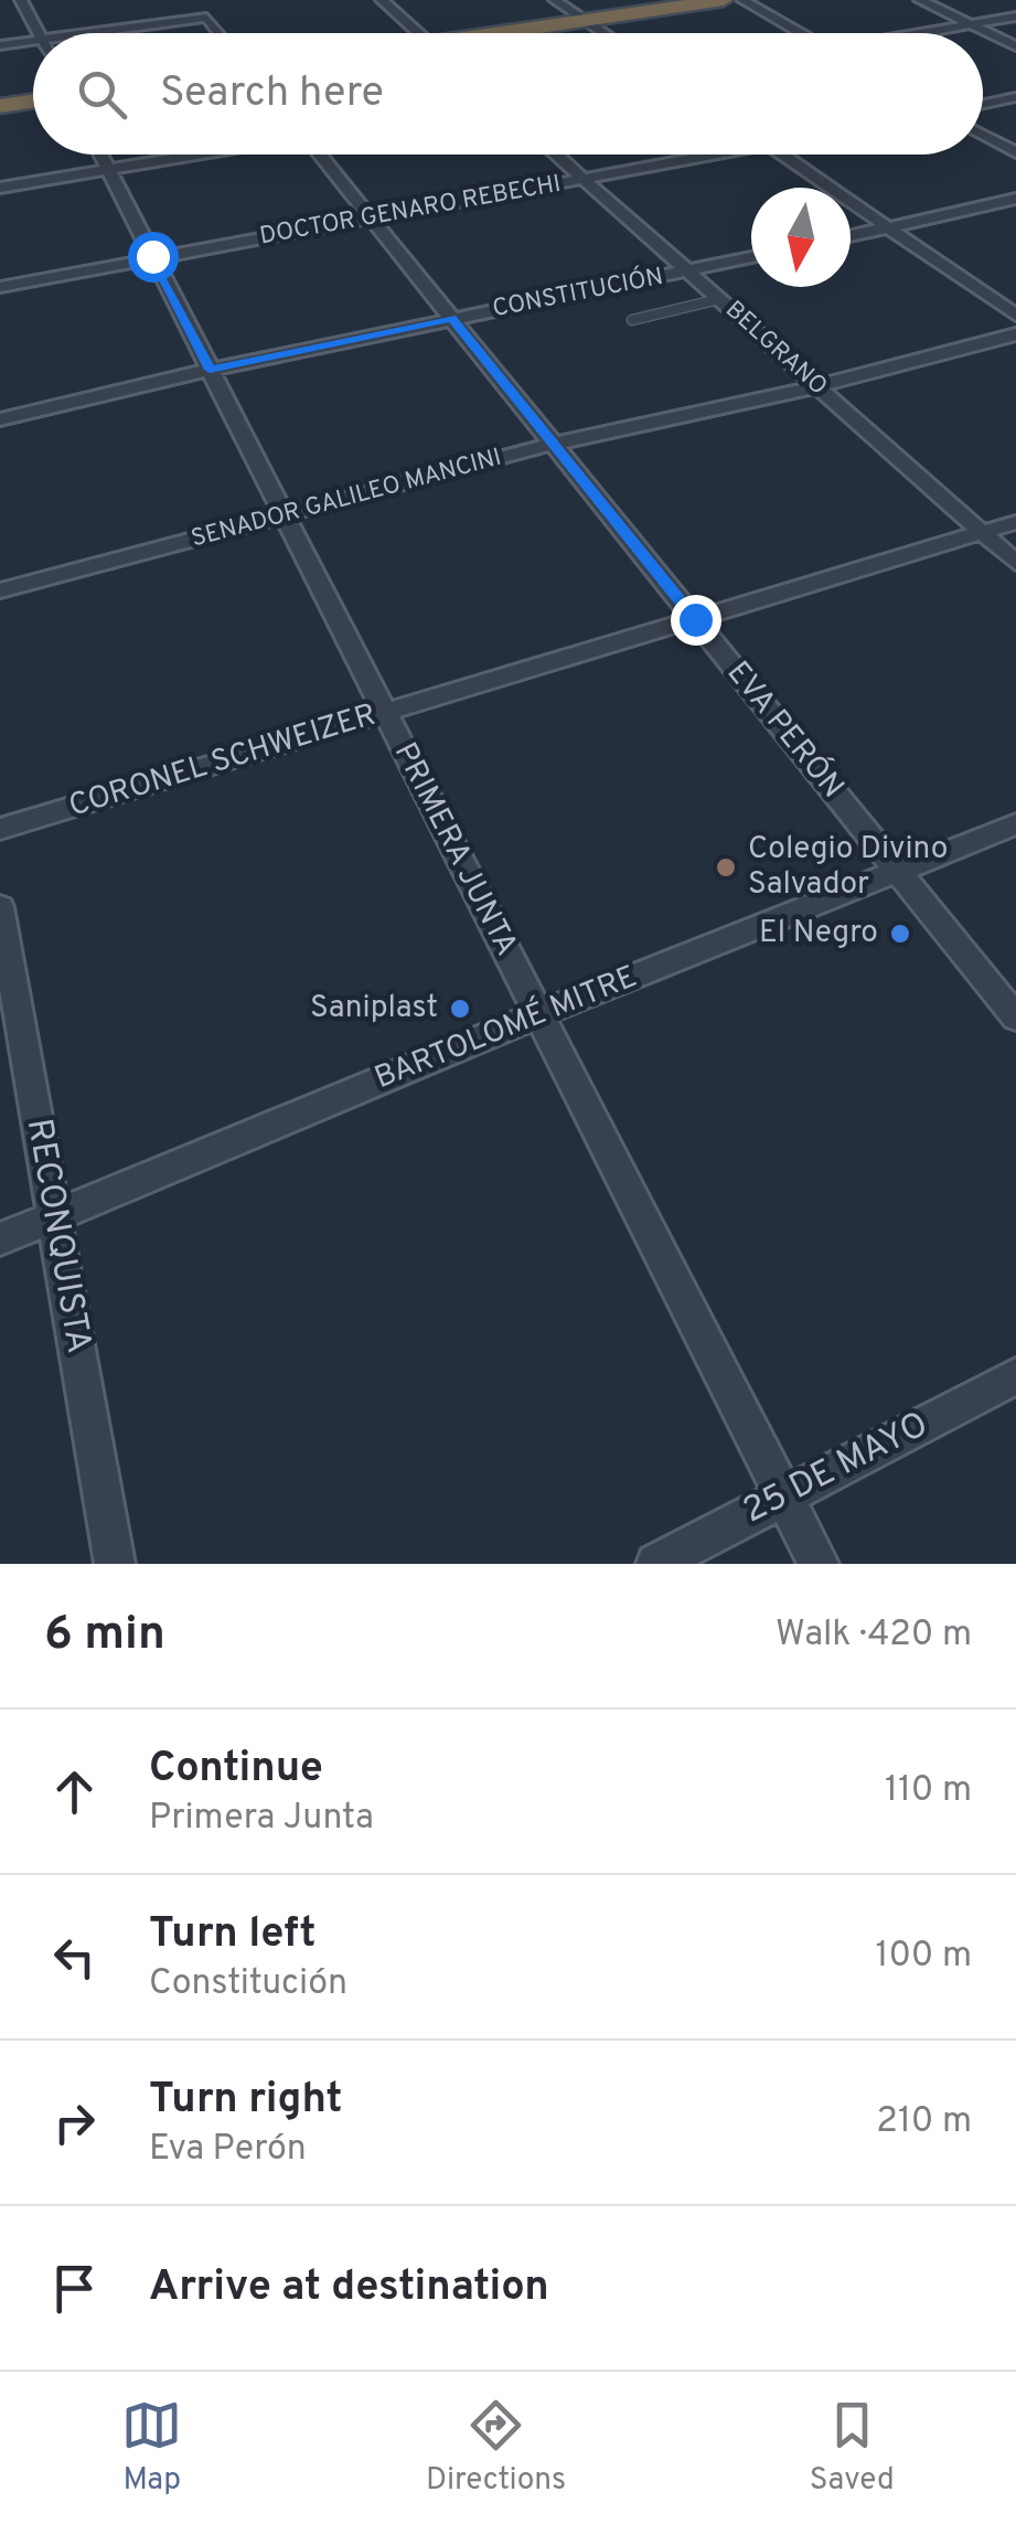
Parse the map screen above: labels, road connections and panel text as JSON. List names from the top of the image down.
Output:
{
  "streets": {
    "street": [
      "DOCTOR GENARO REBECHI",
      "CONSTITUCIÓN",
      "BELGRANO",
      "SENADOR GALILEO MANCINI",
      "EVA PERÓN",
      "CORONEL SCHWEIZER",
      "PRIMERA JUNTA",
      "BARTOLOMÉ MITRE",
      "RECONQUISTA",
      "25 DE MAYO"
    ]
  },
  "crossings": [
    ["DOCTOR GENARO REBECHI", "BELGRANO"],
    ["DOCTOR GENARO REBECHI", "EVA PERÓN"],
    ["DOCTOR GENARO REBECHI", "PRIMERA JUNTA"],
    ["CONSTITUCIÓN", "BELGRANO"],
    ["CONSTITUCIÓN", "EVA PERÓN"],
    ["CONSTITUCIÓN", "PRIMERA JUNTA"],
    ["BELGRANO", "SENADOR GALILEO MANCINI"],
    ["BELGRANO", "CORONEL SCHWEIZER"],
    ["SENADOR GALILEO MANCINI", "EVA PERÓN"],
    ["SENADOR GALILEO MANCINI", "PRIMERA JUNTA"],
    ["EVA PERÓN", "CORONEL SCHWEIZER"],
    ["EVA PERÓN", "BARTOLOMÉ MITRE"],
    ["CORONEL SCHWEIZER", "PRIMERA JUNTA"],
    ["PRIMERA JUNTA", "BARTOLOMÉ MITRE"],
    ["PRIMERA JUNTA", "25 DE MAYO"],
    ["BARTOLOMÉ MITRE", "RECONQUISTA"]
  ],
  "places": ["Colegio Divino Salvador", "El Negro", "Saniplast"],
  "north": "bottom",
  "page": {
    "search": "Search here",
    "heading": ["6 min", "Walk · 420 m"],
    "list": [
      ["Continue", "Primera Junta", "110 m"],
      ["Turn left", "Constitución", "100 m"],
      ["Turn right", "Eva Perón", "210 m"],
      "Arrive at destination"
    ],
    "nav": ["Map", "Directions", "Saved"]
  }
}
